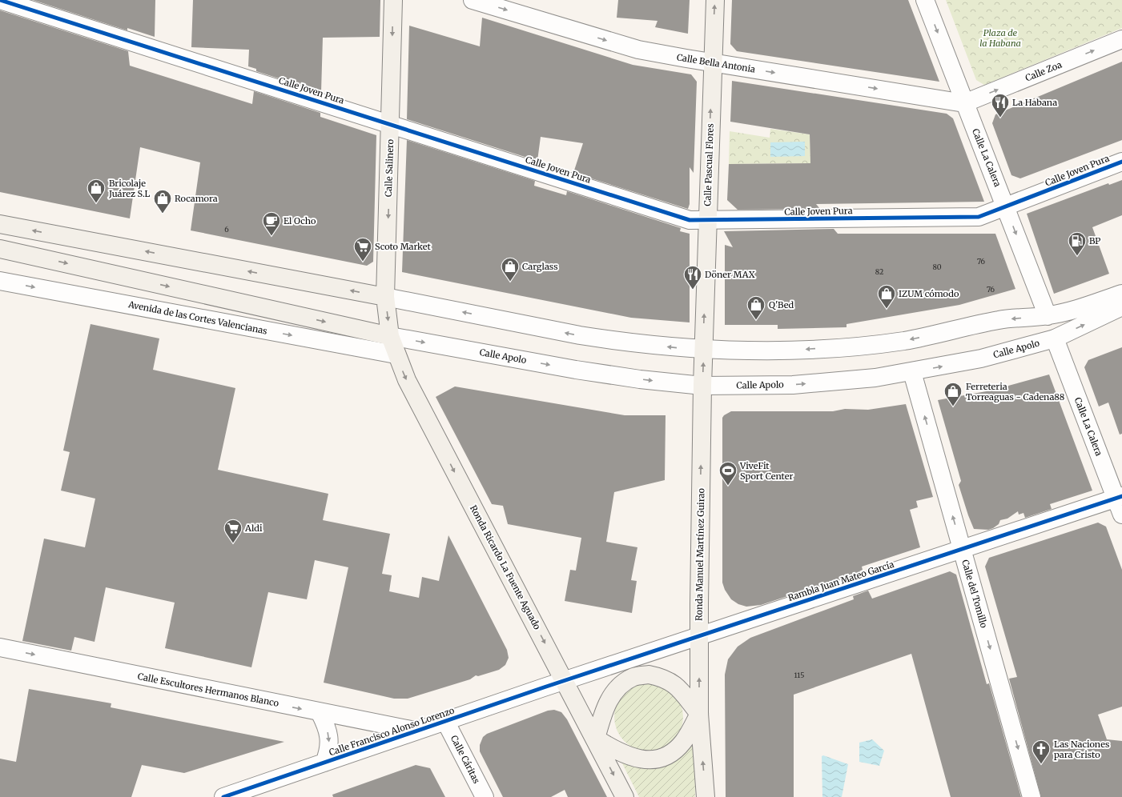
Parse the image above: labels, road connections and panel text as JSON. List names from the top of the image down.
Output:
{
  "streets": {
    "main road": [
      "Calle Pascual Flores",
      "Calle Salinero",
      "Ronda Manuel Martínez Guirao",
      "Ronda Ricardo La Fuente Aguado"
    ],
    "street": [
      "Calle Bella Antonia",
      "Calle Zoa",
      "Calle Joven Pura",
      "Calle La Calera",
      "Avenida de las Cortes Valencianas",
      "Calle Apolo",
      "Rambla Juan Mateo García",
      "Calle del Tomillo",
      "Calle Escultores Hermanos Blanco",
      "Calle Francisco Alonso Lorenzo",
      "Calle Cáritas"
    ]
  },
  "crossings": [
    ["Calle Bella Antonia", "Calle Zoa"],
    ["Calle Bella Antonia", "Calle La Calera"],
    ["Calle Bella Antonia", "Calle Pascual Flores"],
    ["Calle Zoa", "Calle La Calera"],
    ["Calle Joven Pura", "Calle La Calera"],
    ["Calle Joven Pura", "Calle Pascual Flores"],
    ["Calle Joven Pura", "Calle Salinero"],
    ["Calle La Calera", "Calle Apolo"],
    ["Calle La Calera", "Rambla Juan Mateo García"],
    ["Calle Pascual Flores", "Ronda Manuel Martínez Guirao"],
    ["Calle Salinero", "Calle Apolo"],
    ["Calle Salinero", "Ronda Ricardo La Fuente Aguado"],
    ["Avenida de las Cortes Valencianas", "Ronda Ricardo La Fuente Aguado"],
    ["Calle Apolo", "Ronda Manuel Martínez Guirao"],
    ["Calle Apolo", "Ronda Ricardo La Fuente Aguado"],
    ["Calle Apolo", "Calle del Tomillo"],
    ["Ronda Manuel Martínez Guirao", "Ronda Ricardo La Fuente Aguado"],
    ["Ronda Manuel Martínez Guirao", "Rambla Juan Mateo García"],
    ["Ronda Ricardo La Fuente Aguado", "Rambla Juan Mateo García"],
    ["Ronda Ricardo La Fuente Aguado", "Calle Francisco Alonso Lorenzo"],
    ["Rambla Juan Mateo García", "Calle del Tomillo"],
    ["Rambla Juan Mateo García", "Calle Francisco Alonso Lorenzo"],
    ["Calle Escultores Hermanos Blanco", "Calle Francisco Alonso Lorenzo"],
    ["Calle Francisco Alonso Lorenzo", "Calle Cáritas"]
  ],
  "one_way": [
    "Calle Bella Antonia",
    "Calle Zoa",
    "Calle La Calera",
    "Calle Pascual Flores",
    "Calle Salinero",
    "Avenida de las Cortes Valencianas",
    "Ronda Manuel Martínez Guirao",
    "Ronda Ricardo La Fuente Aguado",
    "Calle Escultores Hermanos Blanco"
  ],
  "parks": ["Plaza de la Habana"],
  "places": {
    "restaurant": ["La Habana", "Döner MAX"],
    "shop": [
      "Bricolaje Juárez S.L",
      "Rocamora",
      "Carglass",
      "IZUM cómodo",
      "Q'Bed",
      "Ferreteria Torreaguas - Cadena88"
    ],
    "cafe": ["El Ocho"],
    "fuel station": ["BP"],
    "supermarket": ["Scoto Market", "Aldi"],
    "sports": ["ViveFit Sport Center"],
    "church": ["Las Naciones para Cristo"]
  },
  "house_numbers": [
    "6",
    "76",
    "80",
    "82",
    "76",
    "115"
  ]
}
